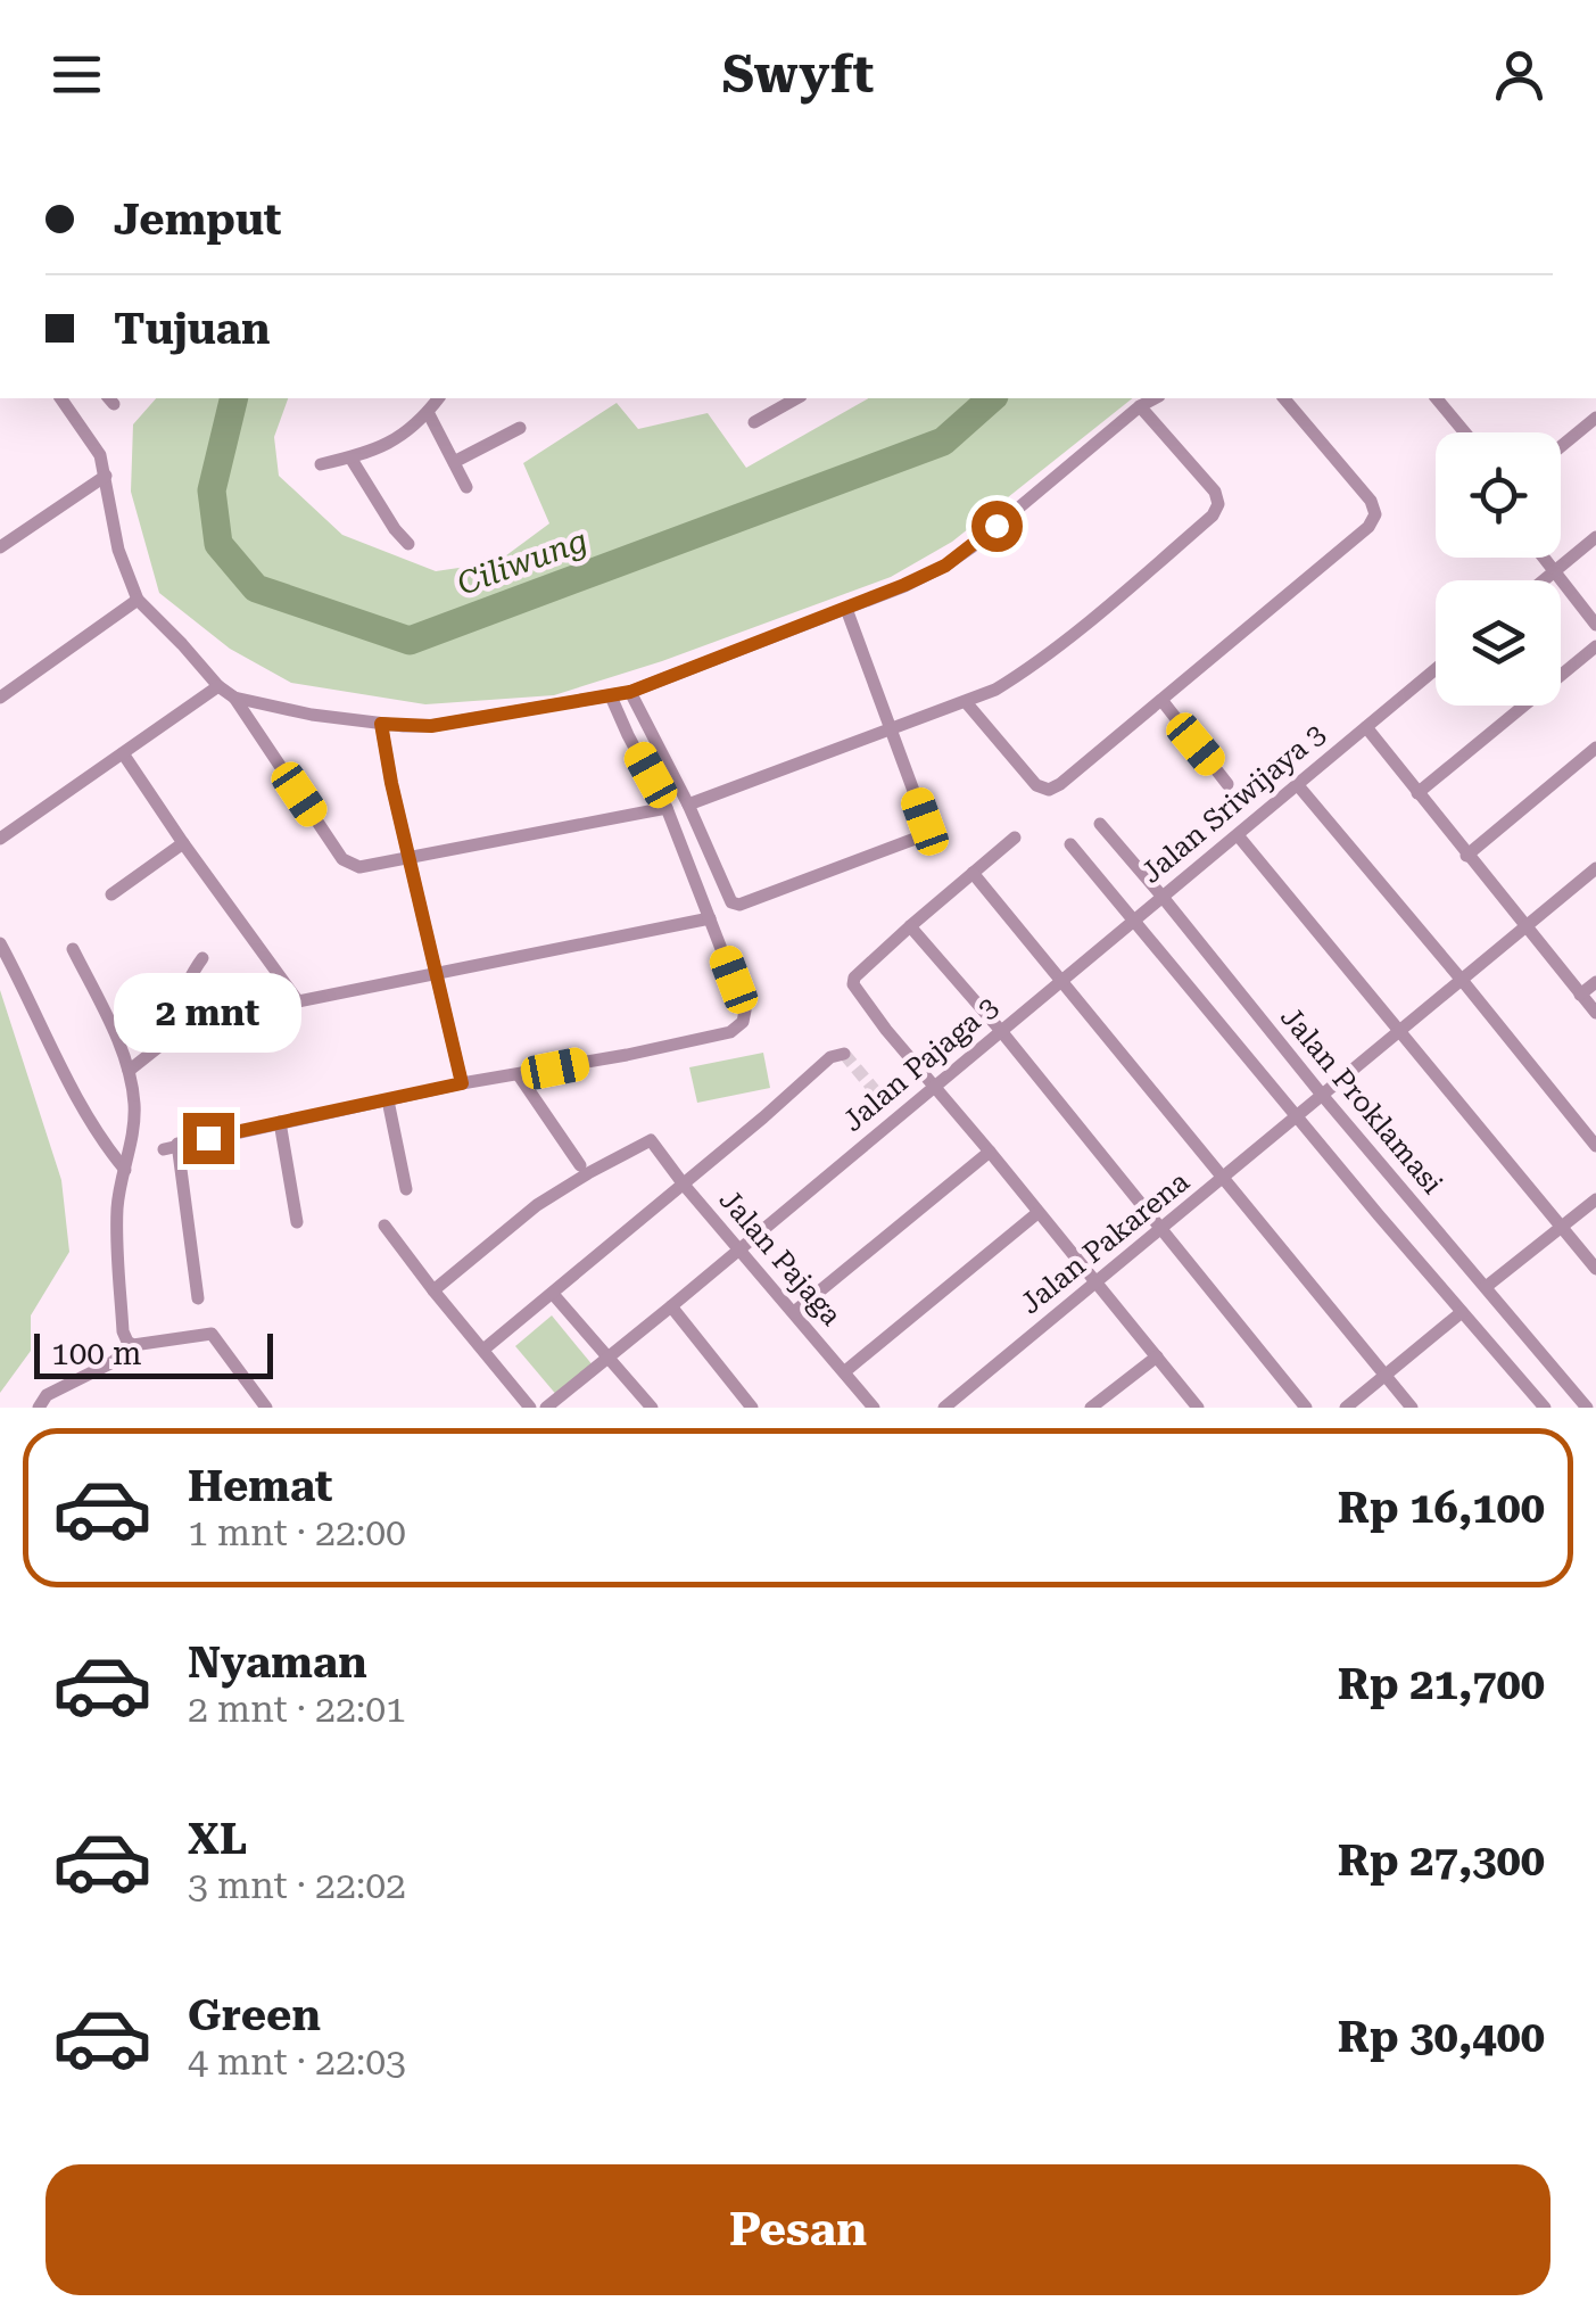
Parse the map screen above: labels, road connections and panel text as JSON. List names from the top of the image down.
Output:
{
  "streets": {
    "street": [
      "Jalan Sriwijaya 3",
      "Jalan Pajaga 3",
      "Jalan Proklamasi",
      "Jalan Pakarena",
      "Jalan Pajaga"
    ]
  },
  "crossings": [
    ["Jalan Sriwijaya 3", "Jalan Pajaga 3"],
    ["Jalan Sriwijaya 3", "Jalan Proklamasi"],
    ["Jalan Pajaga 3", "Jalan Proklamasi"],
    ["Jalan Pajaga 3", "Jalan Pajaga"],
    ["Jalan Proklamasi", "Jalan Pakarena"]
  ],
  "water": ["Ciliwung"],
  "scale_bar": "100 m",
  "page": {
    "header": "Swyft",
    "banner": ["Jemput", "Tujuan"],
    "bubble": "2 mnt",
    "scale": "100 m",
    "list": [
      {
        "name": "Hemat",
        "note": "1 mnt · 22:00",
        "value": "Rp 16,100"
      },
      {
        "name": "Nyaman",
        "note": "2 mnt · 22:01",
        "value": "Rp 21,700"
      },
      {
        "name": "XL",
        "note": "3 mnt · 22:02",
        "value": "Rp 27,300"
      },
      {
        "name": "Green",
        "note": "4 mnt · 22:03",
        "value": "Rp 30,400"
      }
    ],
    "buttons": "Pesan"
  }
}
